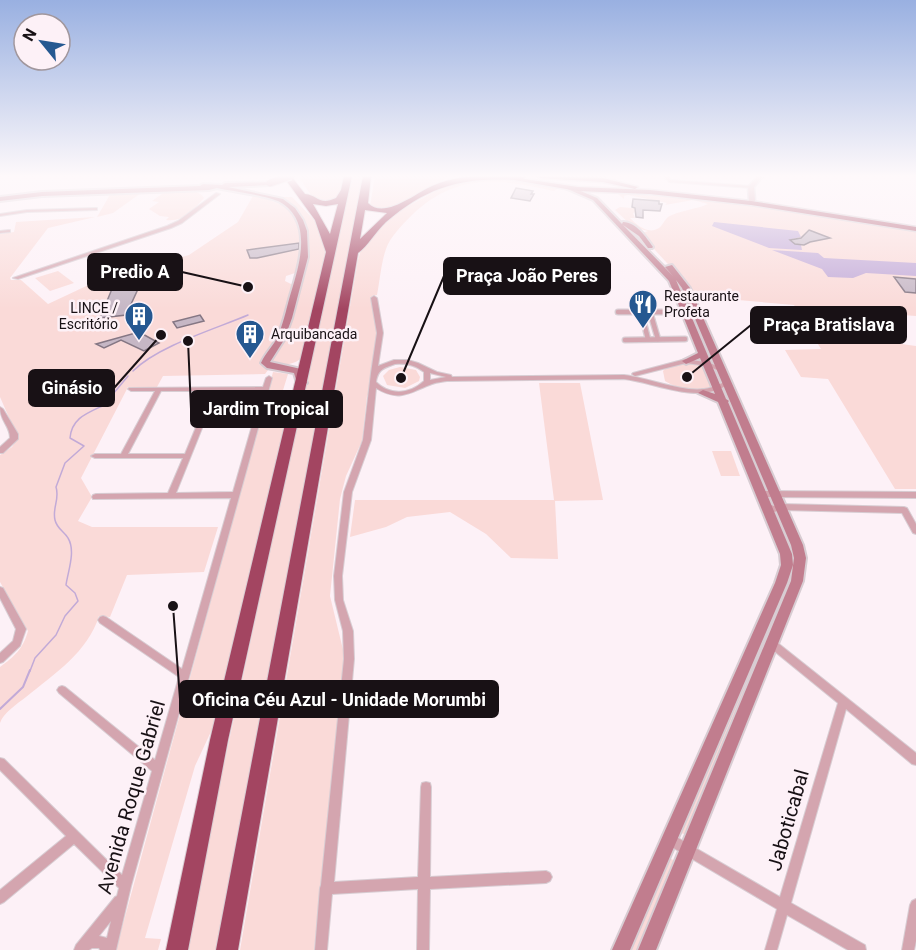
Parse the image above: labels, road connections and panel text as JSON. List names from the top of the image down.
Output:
{
  "streets": {
    "street": ["Avenida Roque Gabriel", "Jaboticabal"]
  },
  "places": {
    "other": [
      "Predio A",
      "Ginásio",
      "Jardim Tropical",
      "Praça Bratislava",
      "Praça João Peres",
      "Oficina Céu Azul - Unidade Morumbi"
    ],
    "restaurant": ["Restaurante Profeta"],
    "building": ["LINCE / Escritório", "Arquibancada"]
  },
  "north": "top left"
}
